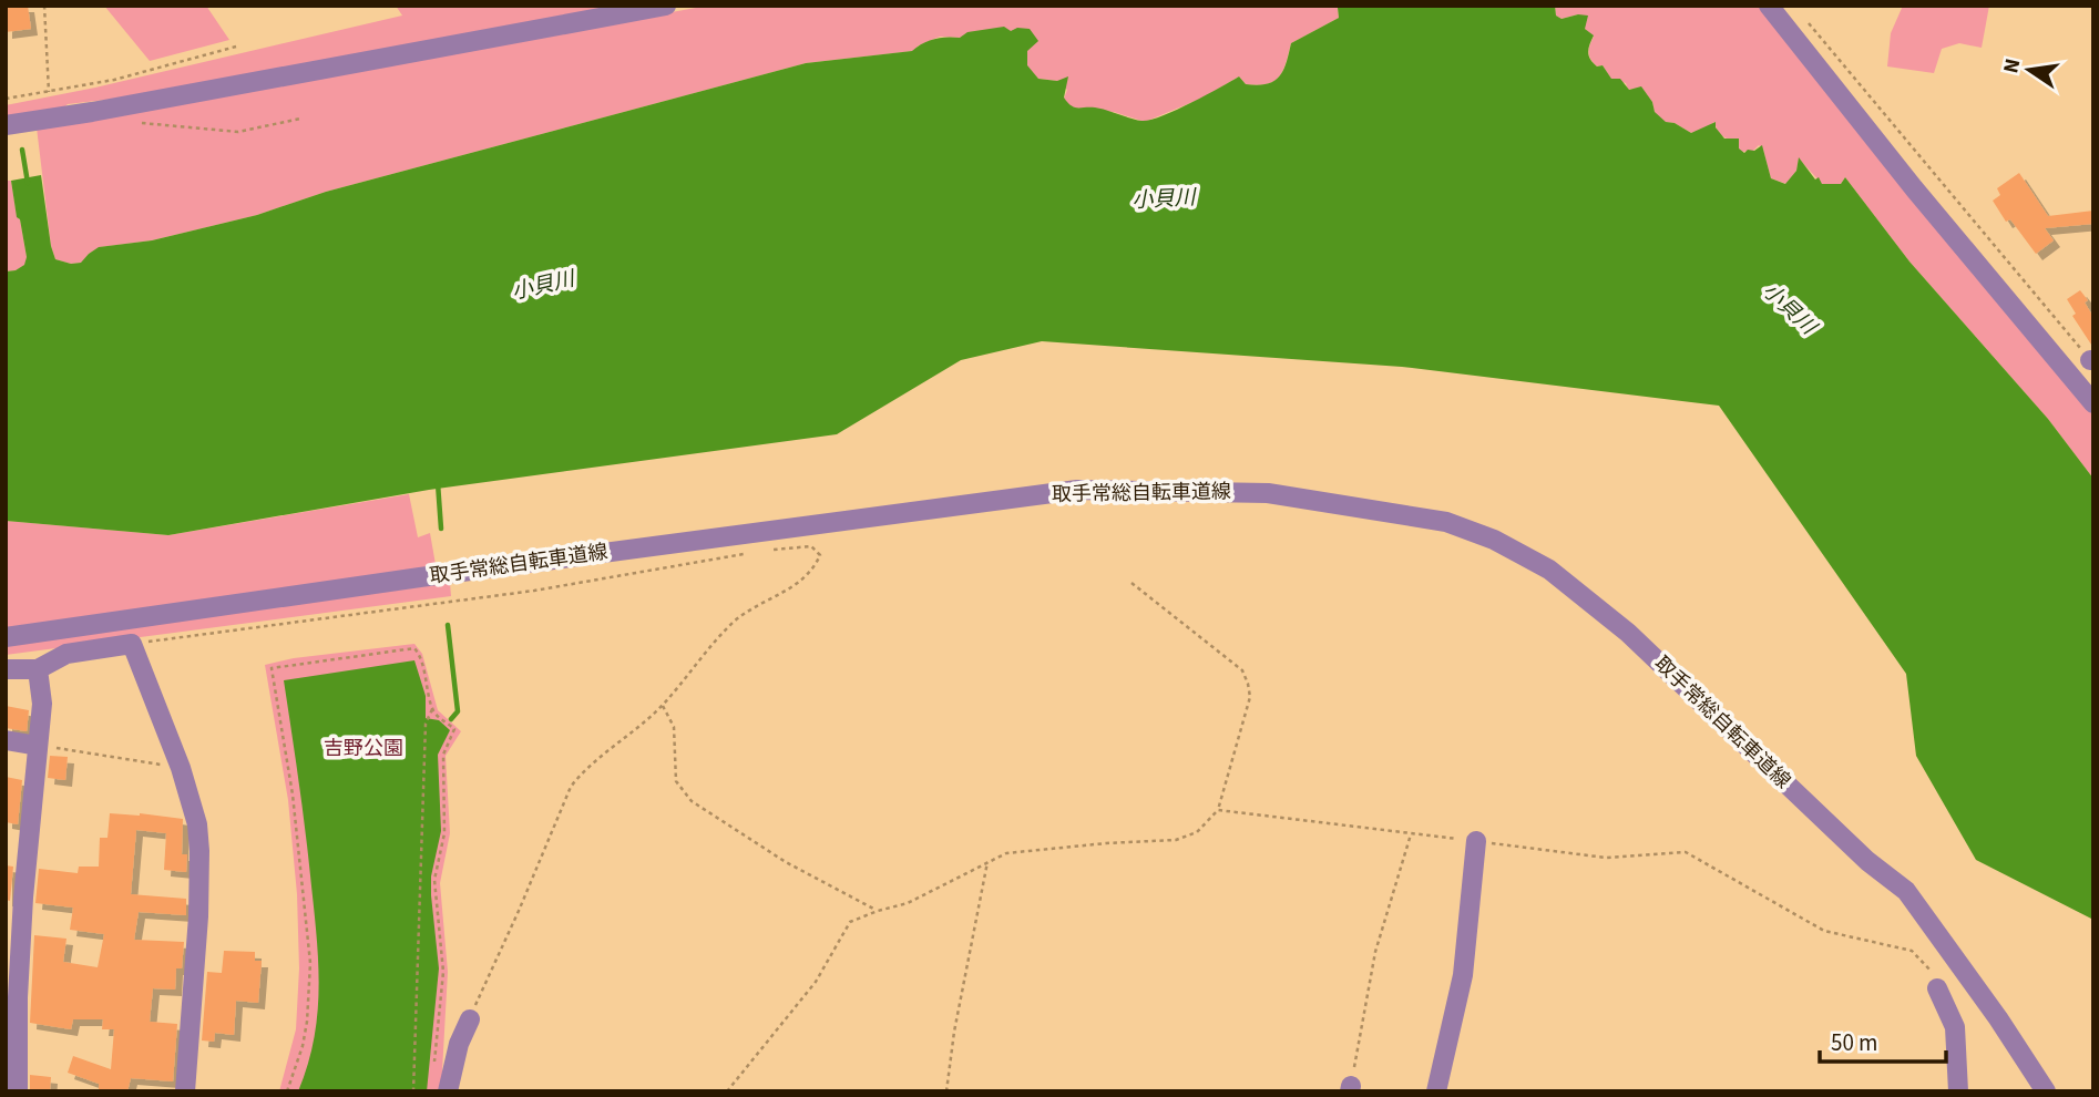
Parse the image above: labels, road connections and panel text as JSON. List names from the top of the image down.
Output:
{
  "streets": {
    "street": ["取手常総自転車道線"]
  },
  "water": ["小貝川"],
  "parks": ["吉野公園"],
  "scale_bar": "50 m",
  "north": "left"
}
